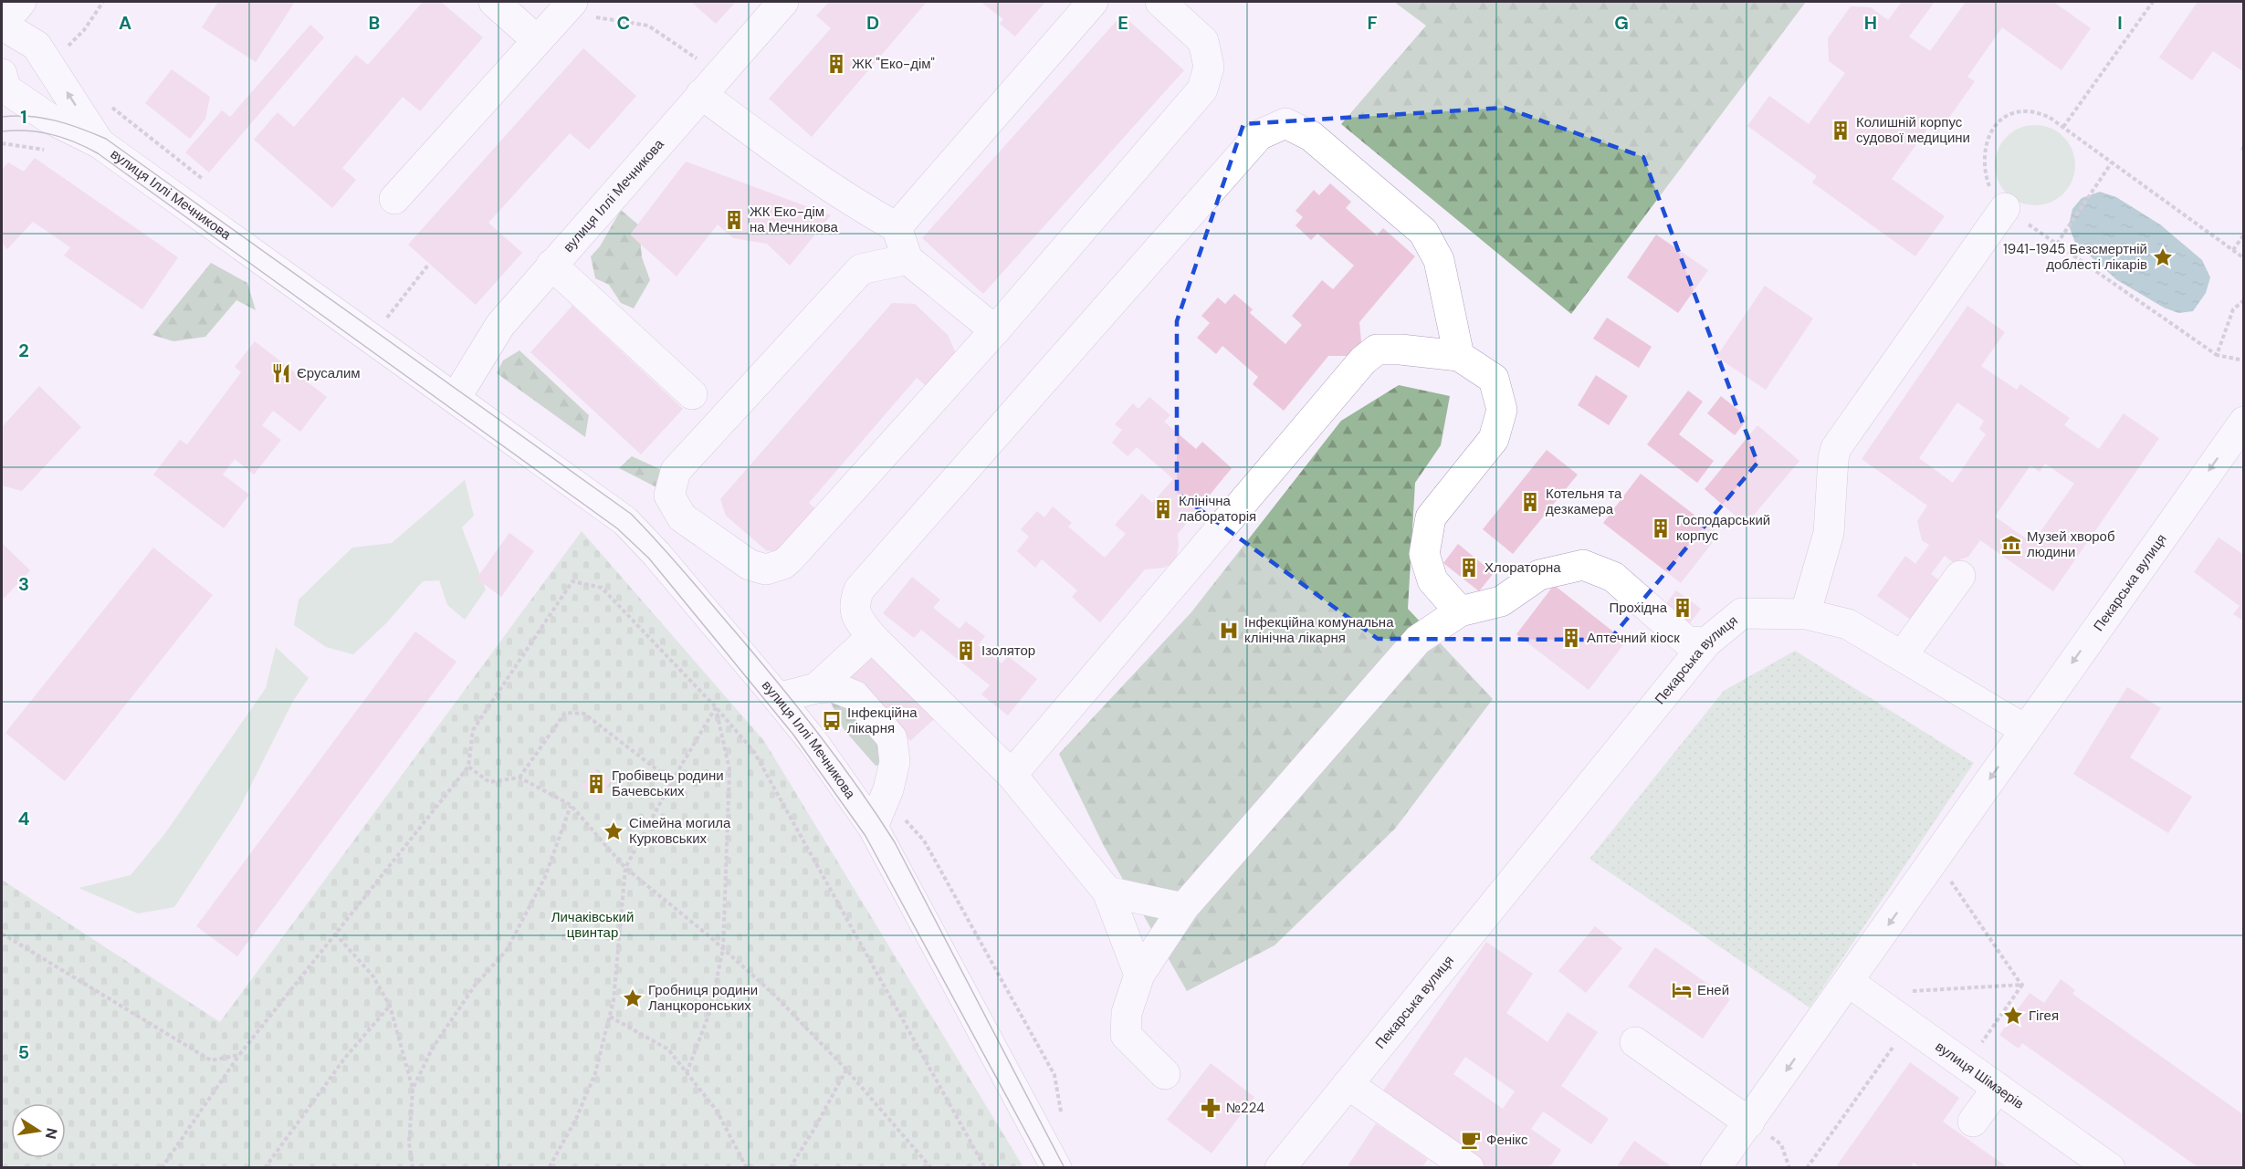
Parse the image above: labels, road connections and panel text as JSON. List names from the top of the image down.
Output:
{
  "streets": {
    "street": ["вулиця Іллі Мечникова", "Пекарська вулиця", "вулиця Шімзерів"]
  },
  "parks": ["Личаківський цвинтар"],
  "places": {
    "building": [
      "ЖК \"Еко-дім\"",
      "Колишній корпус судової медицини",
      "ЖК Еко-дім на Мечникова",
      "Котельня та дезкамера",
      "Клінічна лабораторія",
      "Господарський корпус",
      "Хлораторна",
      "Прохідна",
      "Аптечний кіоск",
      "Ізолятор",
      "Гробівець родини Бачевських"
    ],
    "place": [
      "1941-1945 Безсмертній доблесті лікарів",
      "Сімейна могила Курковських",
      "Гробниця родини Ланцкоронських",
      "Гігея"
    ],
    "restaurant": ["Єрусалим"],
    "museum": ["Музей хвороб людини"],
    "hospital": ["Інфекційна комунальна клінічна лікарня"],
    "bus stop": ["Інфекційна лікарня"],
    "hotel": ["Еней"],
    "pharmacy": ["№224"],
    "cafe": ["Фенікс"]
  },
  "north": "right",
  "grid": {
    "columns": [
      "A",
      "B",
      "C",
      "D",
      "E",
      "F",
      "G",
      "H",
      "I"
    ],
    "rows": [
      "1",
      "2",
      "3",
      "4",
      "5"
    ]
  }
}
